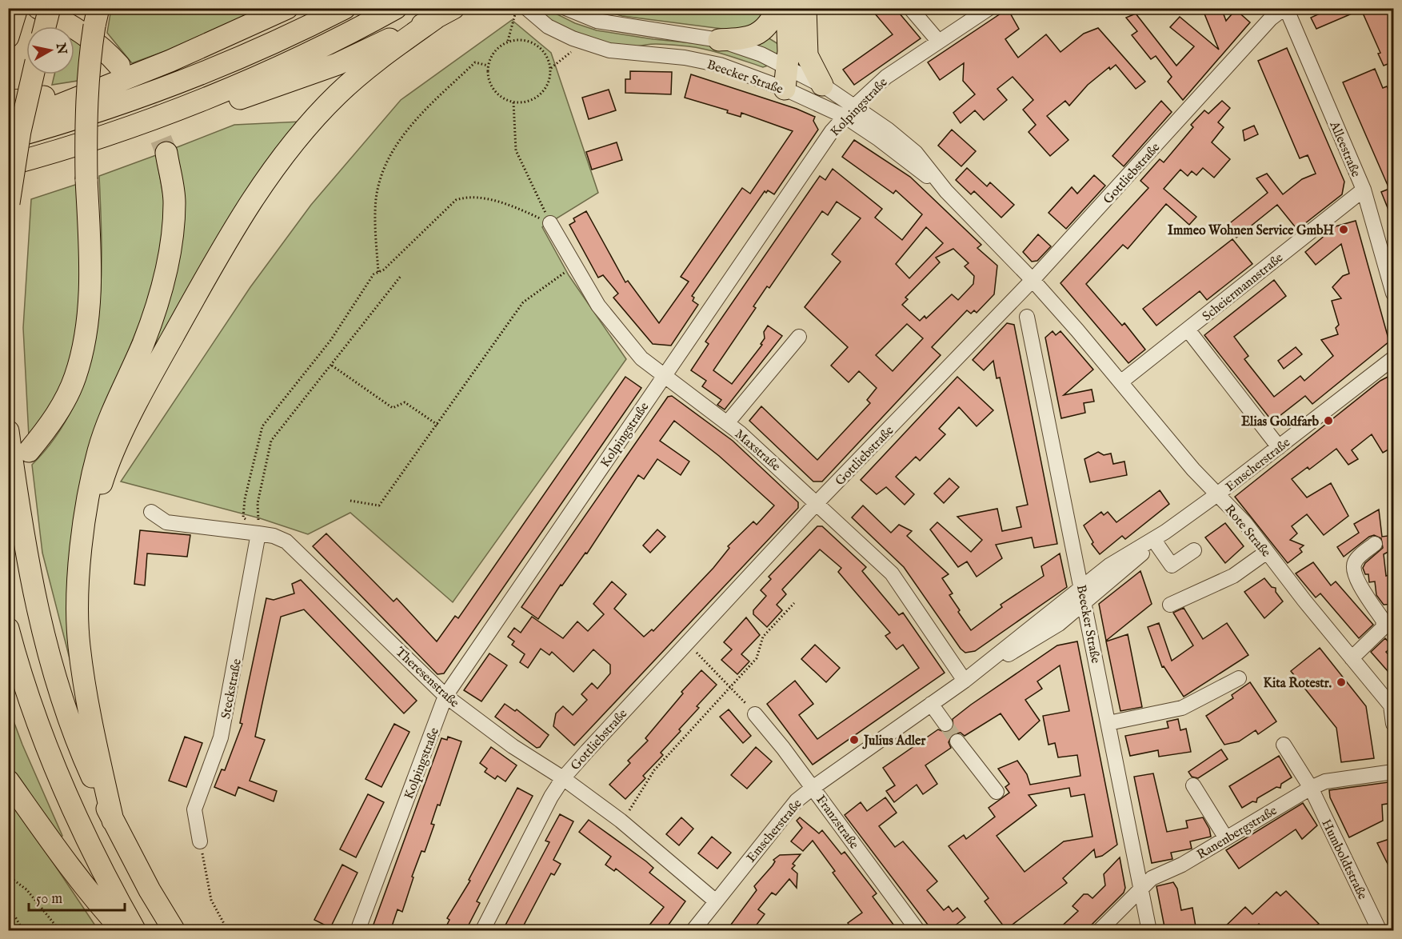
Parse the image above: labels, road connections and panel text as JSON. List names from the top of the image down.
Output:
{
  "streets": {
    "street": [
      "Beecker Straße",
      "Kolpingstraße",
      "Alleestraße",
      "Gottliebstraße",
      "Scheiermannstraße",
      "Maxstraße",
      "Emscherstraße",
      "Rote Straße",
      "Theresenstraße",
      "Steckstraße",
      "Franzstraße",
      "Ranenbergstraße",
      "Humboldtstraße"
    ]
  },
  "crossings": [
    ["Beecker Straße", "Kolpingstraße"],
    ["Beecker Straße", "Gottliebstraße"],
    ["Beecker Straße", "Emscherstraße"],
    ["Beecker Straße", "Rote Straße"],
    ["Beecker Straße", "Ranenbergstraße"],
    ["Kolpingstraße", "Maxstraße"],
    ["Kolpingstraße", "Theresenstraße"],
    ["Alleestraße", "Gottliebstraße"],
    ["Alleestraße", "Scheiermannstraße"],
    ["Gottliebstraße", "Maxstraße"],
    ["Gottliebstraße", "Rote Straße"],
    ["Gottliebstraße", "Theresenstraße"],
    ["Scheiermannstraße", "Rote Straße"],
    ["Maxstraße", "Emscherstraße"],
    ["Emscherstraße", "Rote Straße"],
    ["Emscherstraße", "Theresenstraße"],
    ["Emscherstraße", "Franzstraße"],
    ["Theresenstraße", "Steckstraße"],
    ["Ranenbergstraße", "Humboldtstraße"]
  ],
  "places": [
    "Immeo Wohnen Service GmbH",
    "Elias Goldfarb",
    "Kita Rotestr.",
    "Julius Adler"
  ],
  "scale_bar": "50 m",
  "north": "right"
}
